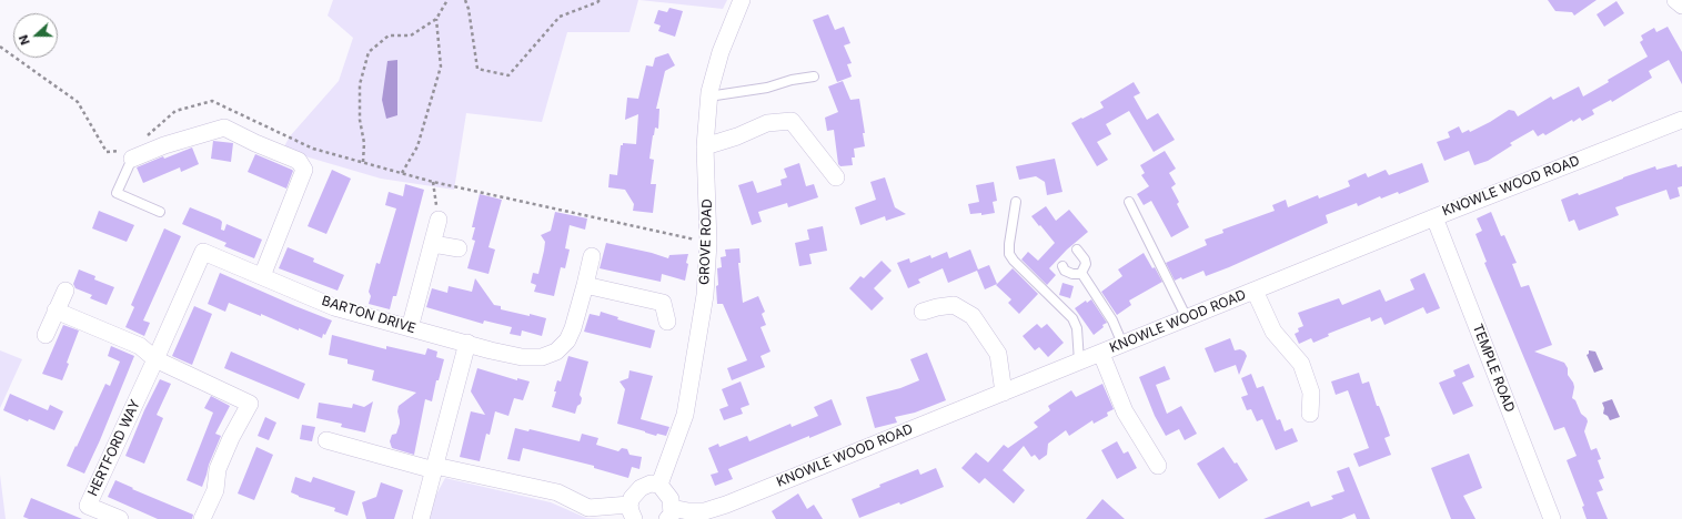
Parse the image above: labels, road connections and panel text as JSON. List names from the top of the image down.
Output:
{
  "streets": {
    "street": [
      "KNOWLE WOOD ROAD",
      "GROVE ROAD",
      "BARTON DRIVE",
      "TEMPLE ROAD",
      "HERTFORD WAY"
    ]
  },
  "crossings": [
    ["KNOWLE WOOD ROAD", "TEMPLE ROAD"],
    ["BARTON DRIVE", "HERTFORD WAY"]
  ],
  "north": "left"
}
